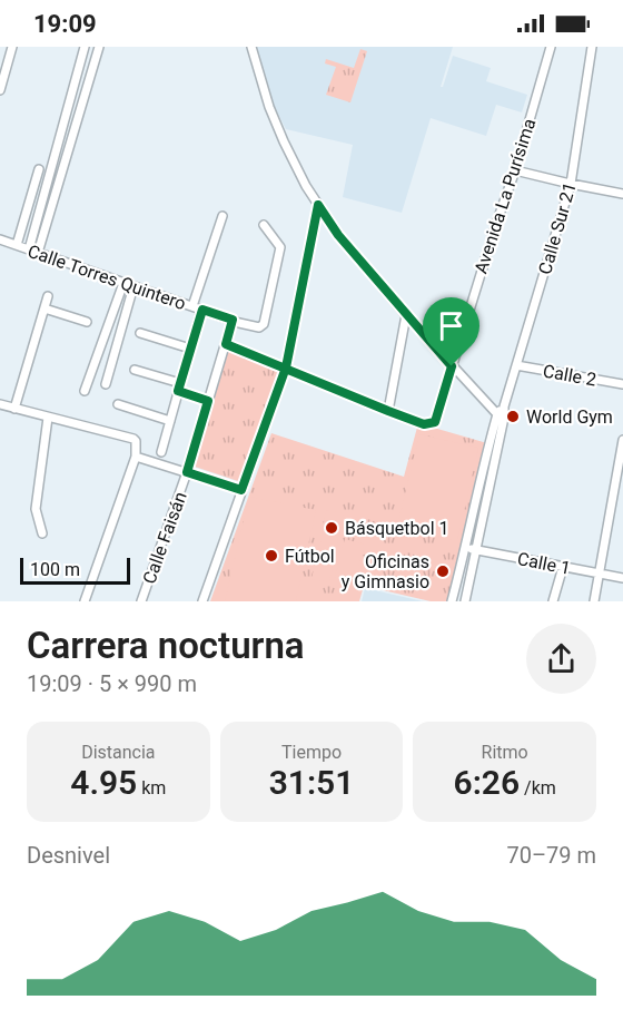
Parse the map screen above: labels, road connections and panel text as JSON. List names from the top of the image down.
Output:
{
  "streets": {
    "street": [
      "Avenida La Purísima",
      "Calle Sur 21",
      "Calle Torres Quintero",
      "Calle 2",
      "Calle Faisán",
      "Calle 1"
    ]
  },
  "crossings": [
    ["Calle Sur 21", "Calle 2"],
    ["Calle Torres Quintero", "Calle Faisán"]
  ],
  "places": [
    "World Gym",
    "Básquetbol 1",
    "Fútbol",
    "Oficinas y Gimnasio"
  ],
  "scale_bar": "100 m",
  "page": {
    "status": "19:09",
    "scale": "100 m",
    "heading": ["Carrera nocturna", "19:09 · 5 × 990 m"],
    "stats": [
      ["Distancia", "4.95 km"],
      ["Tiempo", "31:51"],
      ["Ritmo", "6:26 /km"]
    ],
    "chart": ["Desnivel", "70–79 m"]
  }
}
